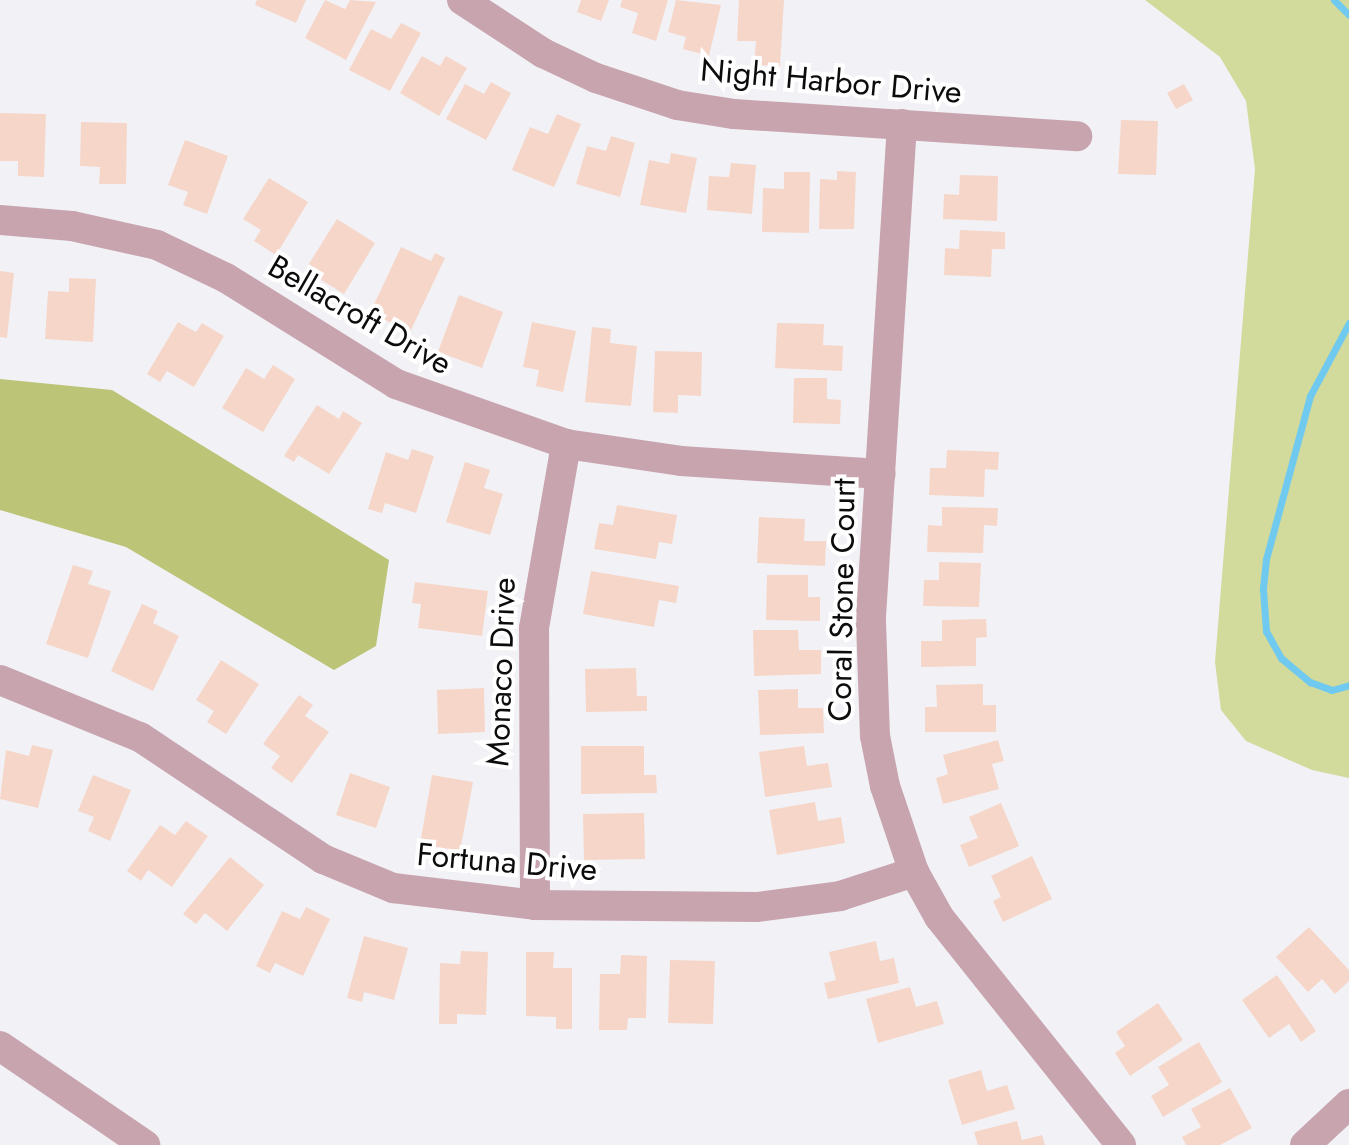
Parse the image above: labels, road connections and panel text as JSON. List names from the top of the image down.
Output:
{
  "streets": {
    "street": [
      "Night Harbor Drive",
      "Bellacroft Drive",
      "Coral Stone Court",
      "Monaco Drive",
      "Fortuna Drive"
    ]
  },
  "crossings": [
    ["Night Harbor Drive", "Coral Stone Court"],
    ["Bellacroft Drive", "Coral Stone Court"],
    ["Bellacroft Drive", "Monaco Drive"],
    ["Coral Stone Court", "Fortuna Drive"],
    ["Monaco Drive", "Fortuna Drive"]
  ]
}
